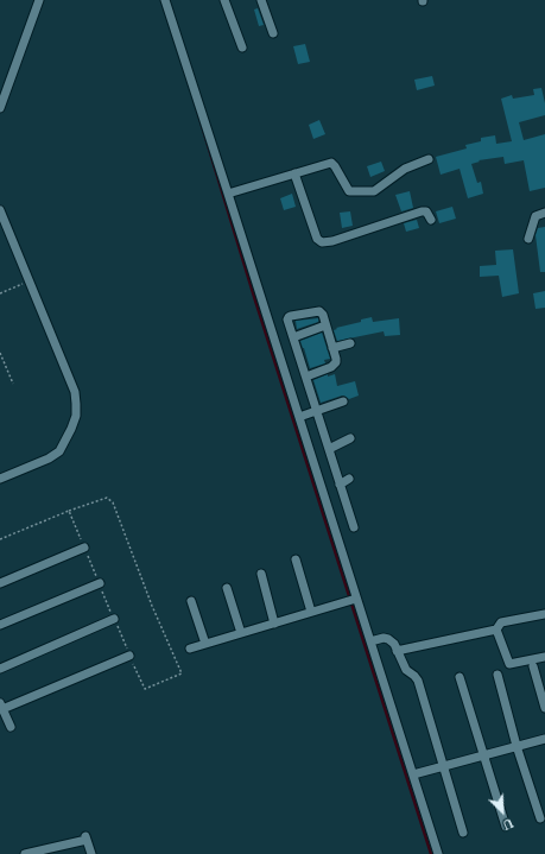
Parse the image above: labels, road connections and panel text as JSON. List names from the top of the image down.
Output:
{
  "north": "bottom right"
}
